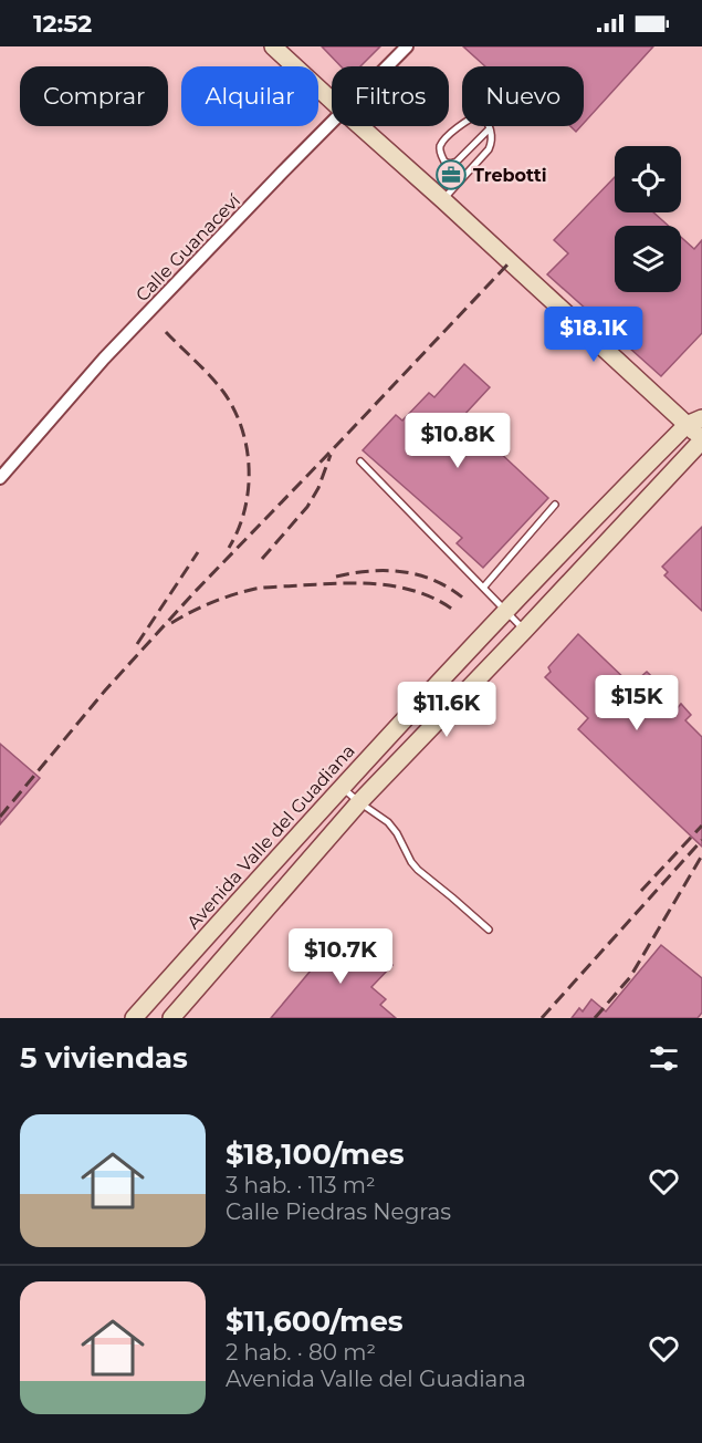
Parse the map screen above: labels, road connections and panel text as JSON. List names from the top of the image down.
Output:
{
  "streets": {
    "main road": ["Avenida Valle del Guadiana"],
    "street": ["Calle Guanaceví"]
  },
  "places": {
    "office": ["Trebotti"]
  },
  "page": {
    "status": "12:52",
    "chip": [
      "Comprar",
      "Alquilar",
      "Filtros",
      "Nuevo"
    ],
    "price": [
      "$18.1K",
      "$10.8K",
      "$15K",
      "$11.6K",
      "$10.7K"
    ],
    "heading": "5 viviendas",
    "list": [
      {
        "name": "$18,100/mes",
        "note": "3 hab. · 113 m² · Calle Piedras Negras"
      },
      {
        "name": "$11,600/mes",
        "note": "2 hab. · 80 m² · Avenida Valle del Guadiana"
      }
    ]
  }
}
